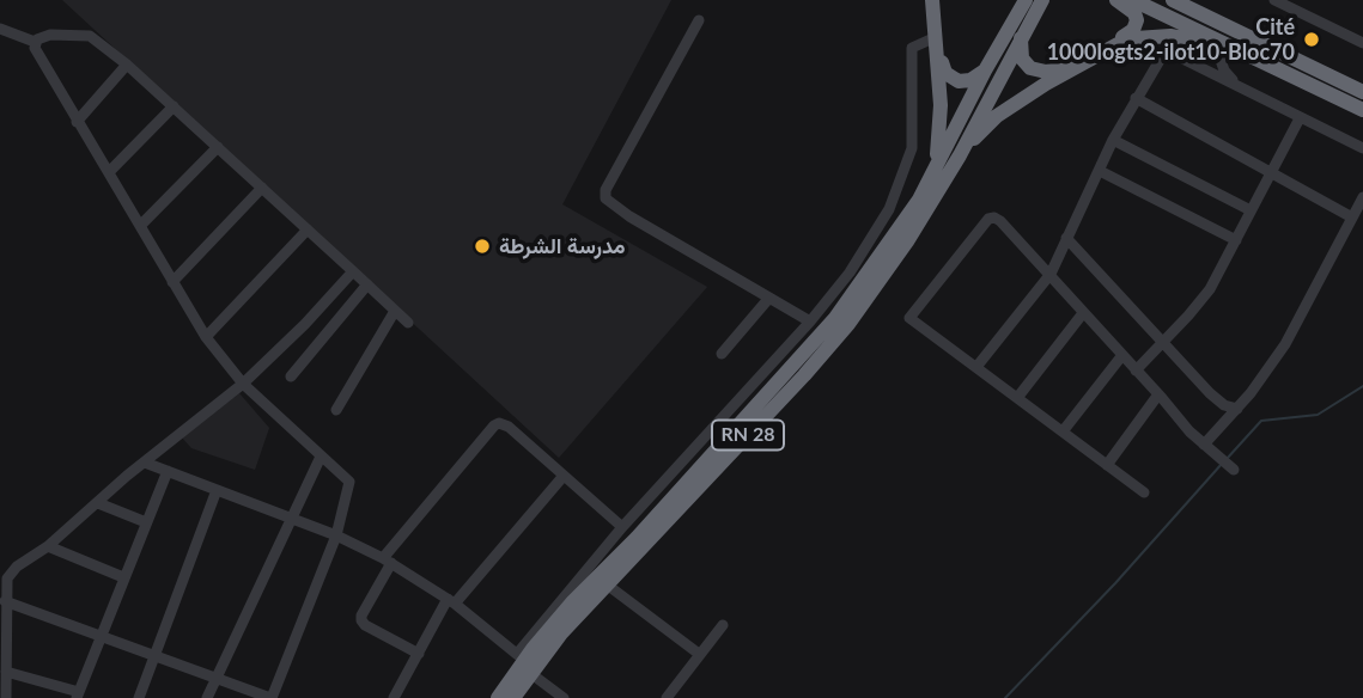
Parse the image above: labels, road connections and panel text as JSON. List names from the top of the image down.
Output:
{
  "streets": {
    "highway": ["RN 28"]
  },
  "places": ["Cité 1000logts2-ilot10-Bloc70", "مدرسة الشرطة"]
}
